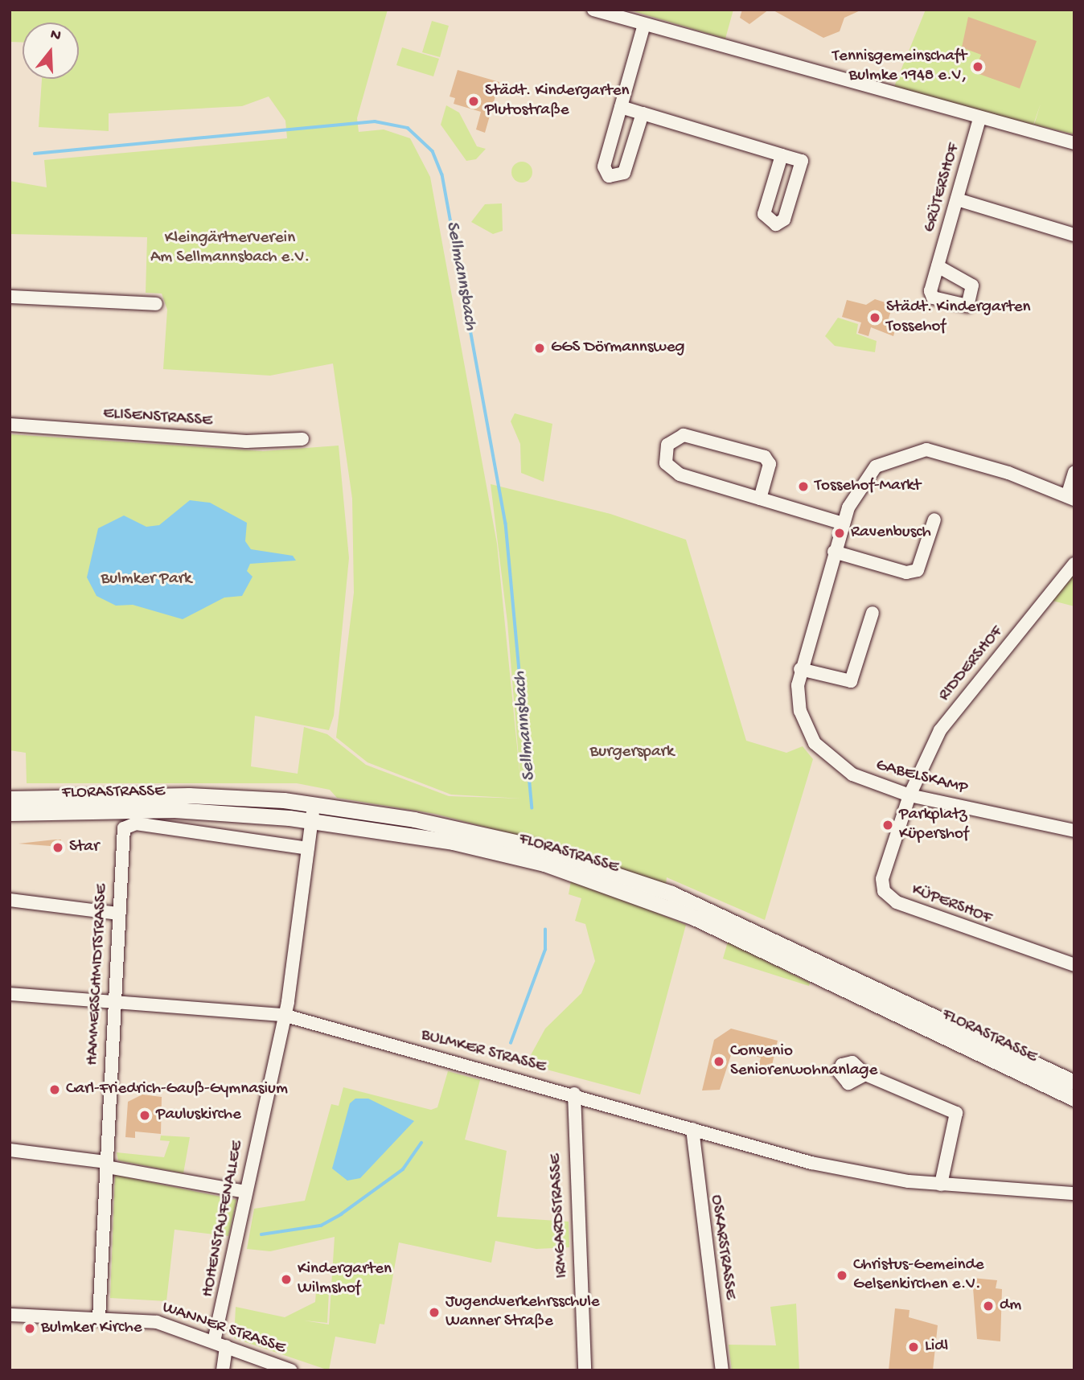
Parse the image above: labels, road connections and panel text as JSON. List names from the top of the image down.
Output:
{
  "streets": {
    "main road": ["FLORASTRASSE"],
    "street": [
      "GRÜTERSHOF",
      "ELISENSTRASSE",
      "RIDDERSHOF",
      "GABELSKAMP",
      "KÜPERSHOF",
      "HAMMERSCHMIDTSTRASSE",
      "BULMKER STRASSE",
      "IRMGARDSTRASSE",
      "HOHENSTAUFENALLEE",
      "OSKARSTRASSE",
      "WANNER STRASSE"
    ]
  },
  "crossings": [
    ["RIDDERSHOF", "GABELSKAMP"],
    ["RIDDERSHOF", "KÜPERSHOF"],
    ["GABELSKAMP", "KÜPERSHOF"],
    ["FLORASTRASSE", "HAMMERSCHMIDTSTRASSE"],
    ["FLORASTRASSE", "HOHENSTAUFENALLEE"],
    ["HAMMERSCHMIDTSTRASSE", "BULMKER STRASSE"],
    ["HAMMERSCHMIDTSTRASSE", "WANNER STRASSE"],
    ["BULMKER STRASSE", "IRMGARDSTRASSE"],
    ["BULMKER STRASSE", "HOHENSTAUFENALLEE"],
    ["BULMKER STRASSE", "OSKARSTRASSE"],
    ["HOHENSTAUFENALLEE", "WANNER STRASSE"]
  ],
  "water": ["Sellmannsbach"],
  "parks": ["Kleingärtnerverein Am Sellmannsbach e.V.", "Bulmker Park", "Burgerspark"],
  "places": [
    "Tennisgemeinschaft Bulmke 1948 e.V,",
    "Städt. Kindergarten Plutostraße",
    "Städt. Kindergarten Tossehof",
    "GGS Dörmannsweg",
    "Tossehof-Markt",
    "Ravenbusch",
    "Parkplatz Küpershof",
    "Star",
    "Convenio Seniorenwohnanlage",
    "Carl-Friedrich-Gauß-Gymnasium",
    "Pauluskirche",
    "Christus-Gemeinde Gelsenkirchen e.V.",
    "Kindergarten Wilmshof",
    "dm",
    "Jugendverkehrsschule Wanner Straße",
    "Bulmker Kirche",
    "Lidl"
  ],
  "north": "top"
}
